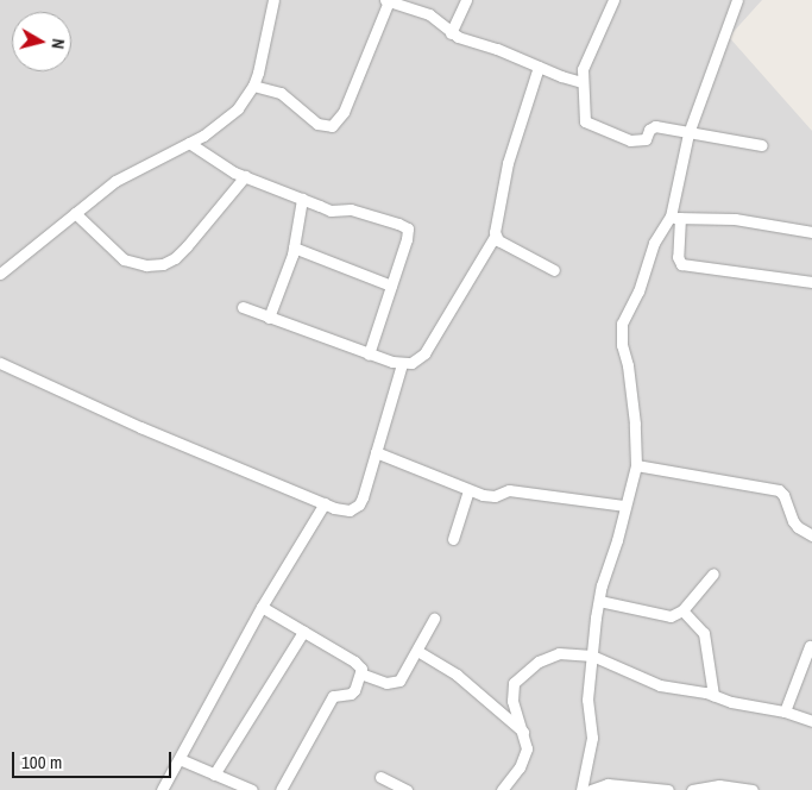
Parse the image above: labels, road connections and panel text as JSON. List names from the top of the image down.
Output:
{
  "scale_bar": "100 m",
  "north": "right"
}
